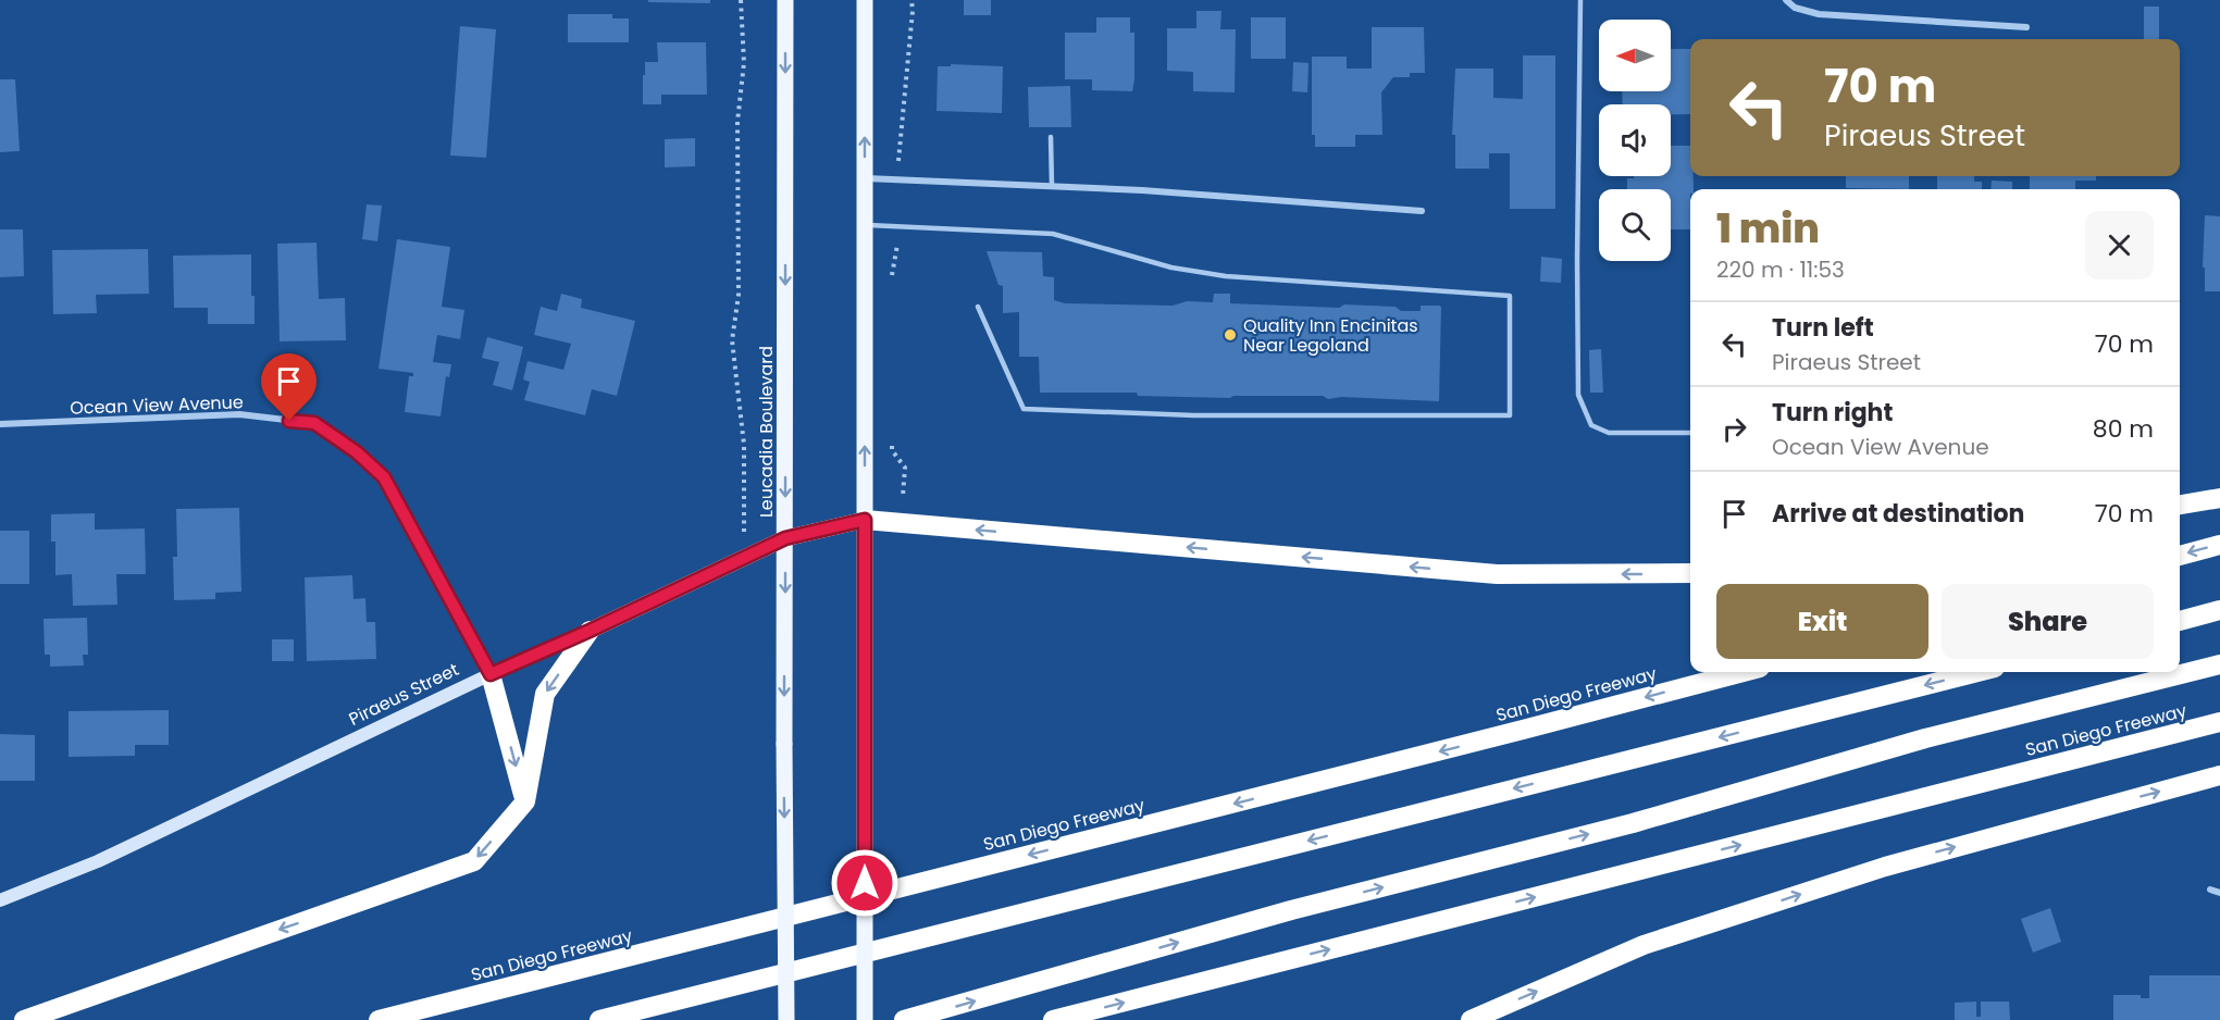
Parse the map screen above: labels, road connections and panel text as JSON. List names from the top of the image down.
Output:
{
  "streets": {
    "highway": ["San Diego Freeway"],
    "main road": ["Leucadia Boulevard", "Piraeus Street"],
    "street": ["Ocean View Avenue"]
  },
  "crossings": [
    ["Ocean View Avenue", "Piraeus Street"],
    ["Leucadia Boulevard", "Piraeus Street"]
  ],
  "places": ["Quality Inn Encinitas Near Legoland"],
  "north": "left",
  "page": {
    "turn": ["70 m", "Piraeus Street"],
    "heading": ["1 min", "220 m · 11:53"],
    "list": [
      {
        "name": "Turn left",
        "note": "Piraeus Street",
        "value": "70 m"
      },
      {
        "name": "Turn right",
        "note": "Ocean View Avenue",
        "value": "80 m"
      },
      {
        "name": "Arrive at destination",
        "value": "70 m"
      }
    ],
    "buttons": ["Exit", "Share"]
  }
}
